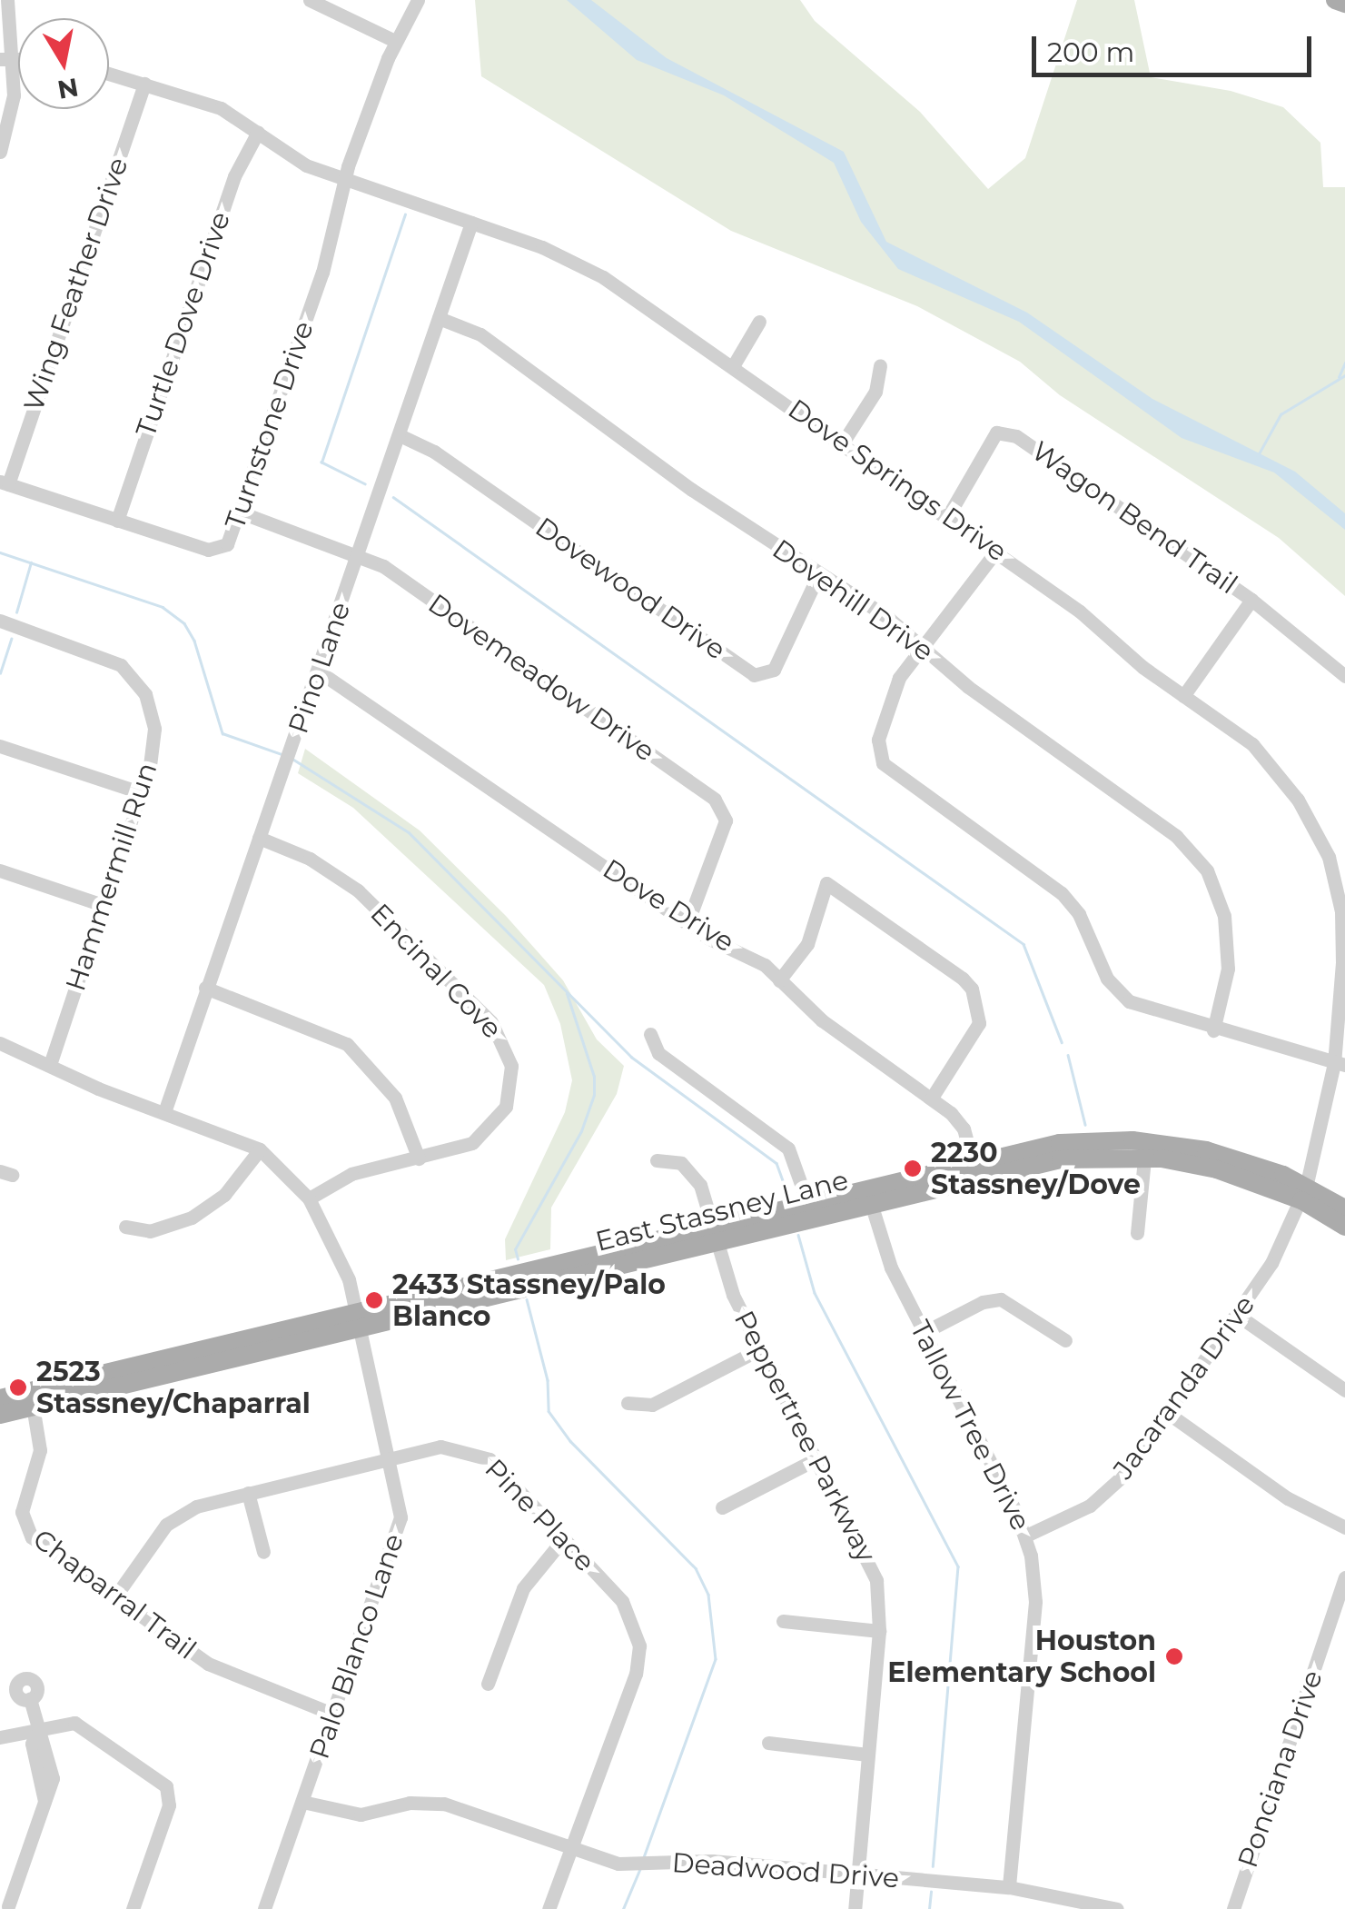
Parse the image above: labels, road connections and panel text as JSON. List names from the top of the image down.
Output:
{
  "streets": {
    "main road": ["East Stassney Lane"],
    "street": [
      "Wing Feather Drive",
      "Turtle Dove Drive",
      "Turnstone Drive",
      "Dove Springs Drive",
      "Wagon Bend Trail",
      "Dovewood Drive",
      "Dovehill Drive",
      "Pino Lane",
      "Dovemeadow Drive",
      "Hammermill Run",
      "Dove Drive",
      "Encinal Cove",
      "Jacaranda Drive",
      "Tallow Tree Drive",
      "Peppertree Parkway",
      "Pine Place",
      "Chaparral Trail",
      "Palo Blanco Lane",
      "Ponciana Drive",
      "Deadwood Drive"
    ]
  },
  "crossings": [
    ["Wing Feather Drive", "Turnstone Drive"],
    ["Wing Feather Drive", "Dove Springs Drive"],
    ["Turtle Dove Drive", "Turnstone Drive"],
    ["Turtle Dove Drive", "Dove Springs Drive"],
    ["Turnstone Drive", "Dove Springs Drive"],
    ["Turnstone Drive", "Dovemeadow Drive"],
    ["Dove Springs Drive", "Wagon Bend Trail"],
    ["Dove Springs Drive", "Pino Lane"],
    ["Dove Springs Drive", "East Stassney Lane"],
    ["Dove Springs Drive", "Jacaranda Drive"],
    ["Dovewood Drive", "Dovehill Drive"],
    ["Dovewood Drive", "Pino Lane"],
    ["Dovehill Drive", "Pino Lane"],
    ["Pino Lane", "Dovemeadow Drive"],
    ["Pino Lane", "Dove Drive"],
    ["Pino Lane", "Encinal Cove"],
    ["Pino Lane", "Palo Blanco Lane"],
    ["Dovemeadow Drive", "Dove Drive"],
    ["Hammermill Run", "Palo Blanco Lane"],
    ["Dove Drive", "East Stassney Lane"],
    ["Encinal Cove", "Palo Blanco Lane"],
    ["East Stassney Lane", "Jacaranda Drive"],
    ["East Stassney Lane", "Tallow Tree Drive"],
    ["East Stassney Lane", "Peppertree Parkway"],
    ["East Stassney Lane", "Chaparral Trail"],
    ["East Stassney Lane", "Palo Blanco Lane"],
    ["Jacaranda Drive", "Tallow Tree Drive"],
    ["Tallow Tree Drive", "Deadwood Drive"],
    ["Peppertree Parkway", "Deadwood Drive"],
    ["Pine Place", "Chaparral Trail"],
    ["Pine Place", "Palo Blanco Lane"],
    ["Pine Place", "Deadwood Drive"],
    ["Chaparral Trail", "Palo Blanco Lane"],
    ["Palo Blanco Lane", "Deadwood Drive"]
  ],
  "places": [
    "2230 Stassney/Dove",
    "2433 Stassney/Palo Blanco",
    "2523 Stassney/Chaparral",
    "Houston Elementary School"
  ],
  "scale_bar": "200 m",
  "north": "bottom"
}
